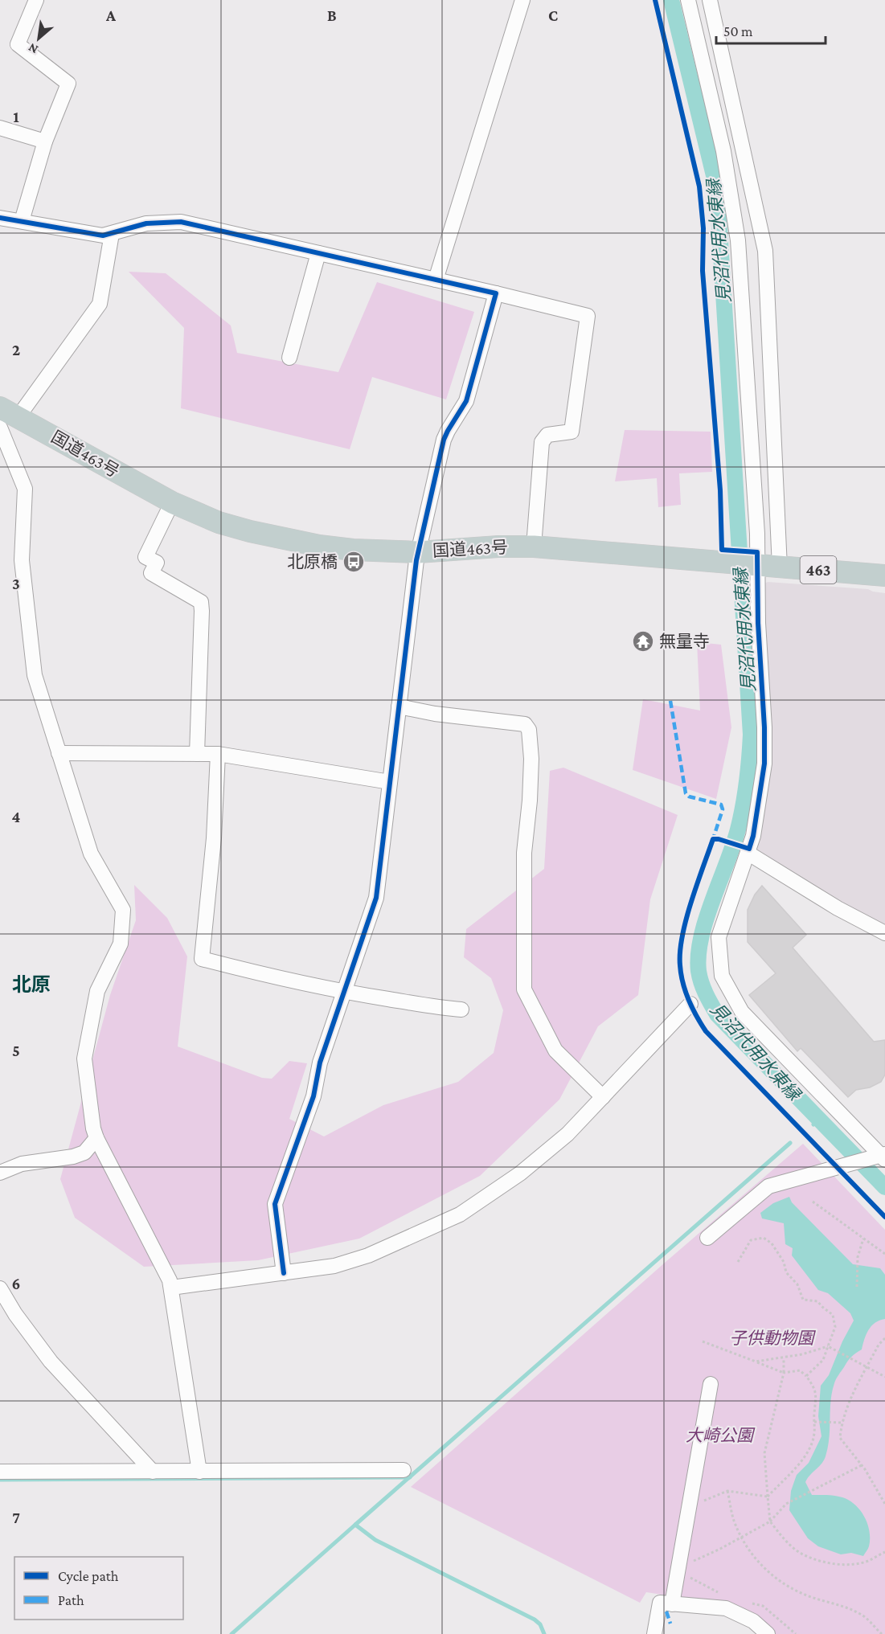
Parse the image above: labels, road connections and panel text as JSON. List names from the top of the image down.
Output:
{
  "streets": {
    "highway": ["国道463号", "463"]
  },
  "districts": ["北原"],
  "water": ["見沼代用水東縁"],
  "parks": ["子供動物園", "大崎公園"],
  "places": {
    "bus stop": ["北原橋"],
    "temple": ["無量寺"]
  },
  "legend": ["Cycle path", "Path"],
  "scale_bar": "50 m",
  "north": "bottom left",
  "grid": {
    "columns": ["A", "B", "C"],
    "rows": [
      "1",
      "2",
      "3",
      "4",
      "5",
      "6",
      "7"
    ]
  }
}
